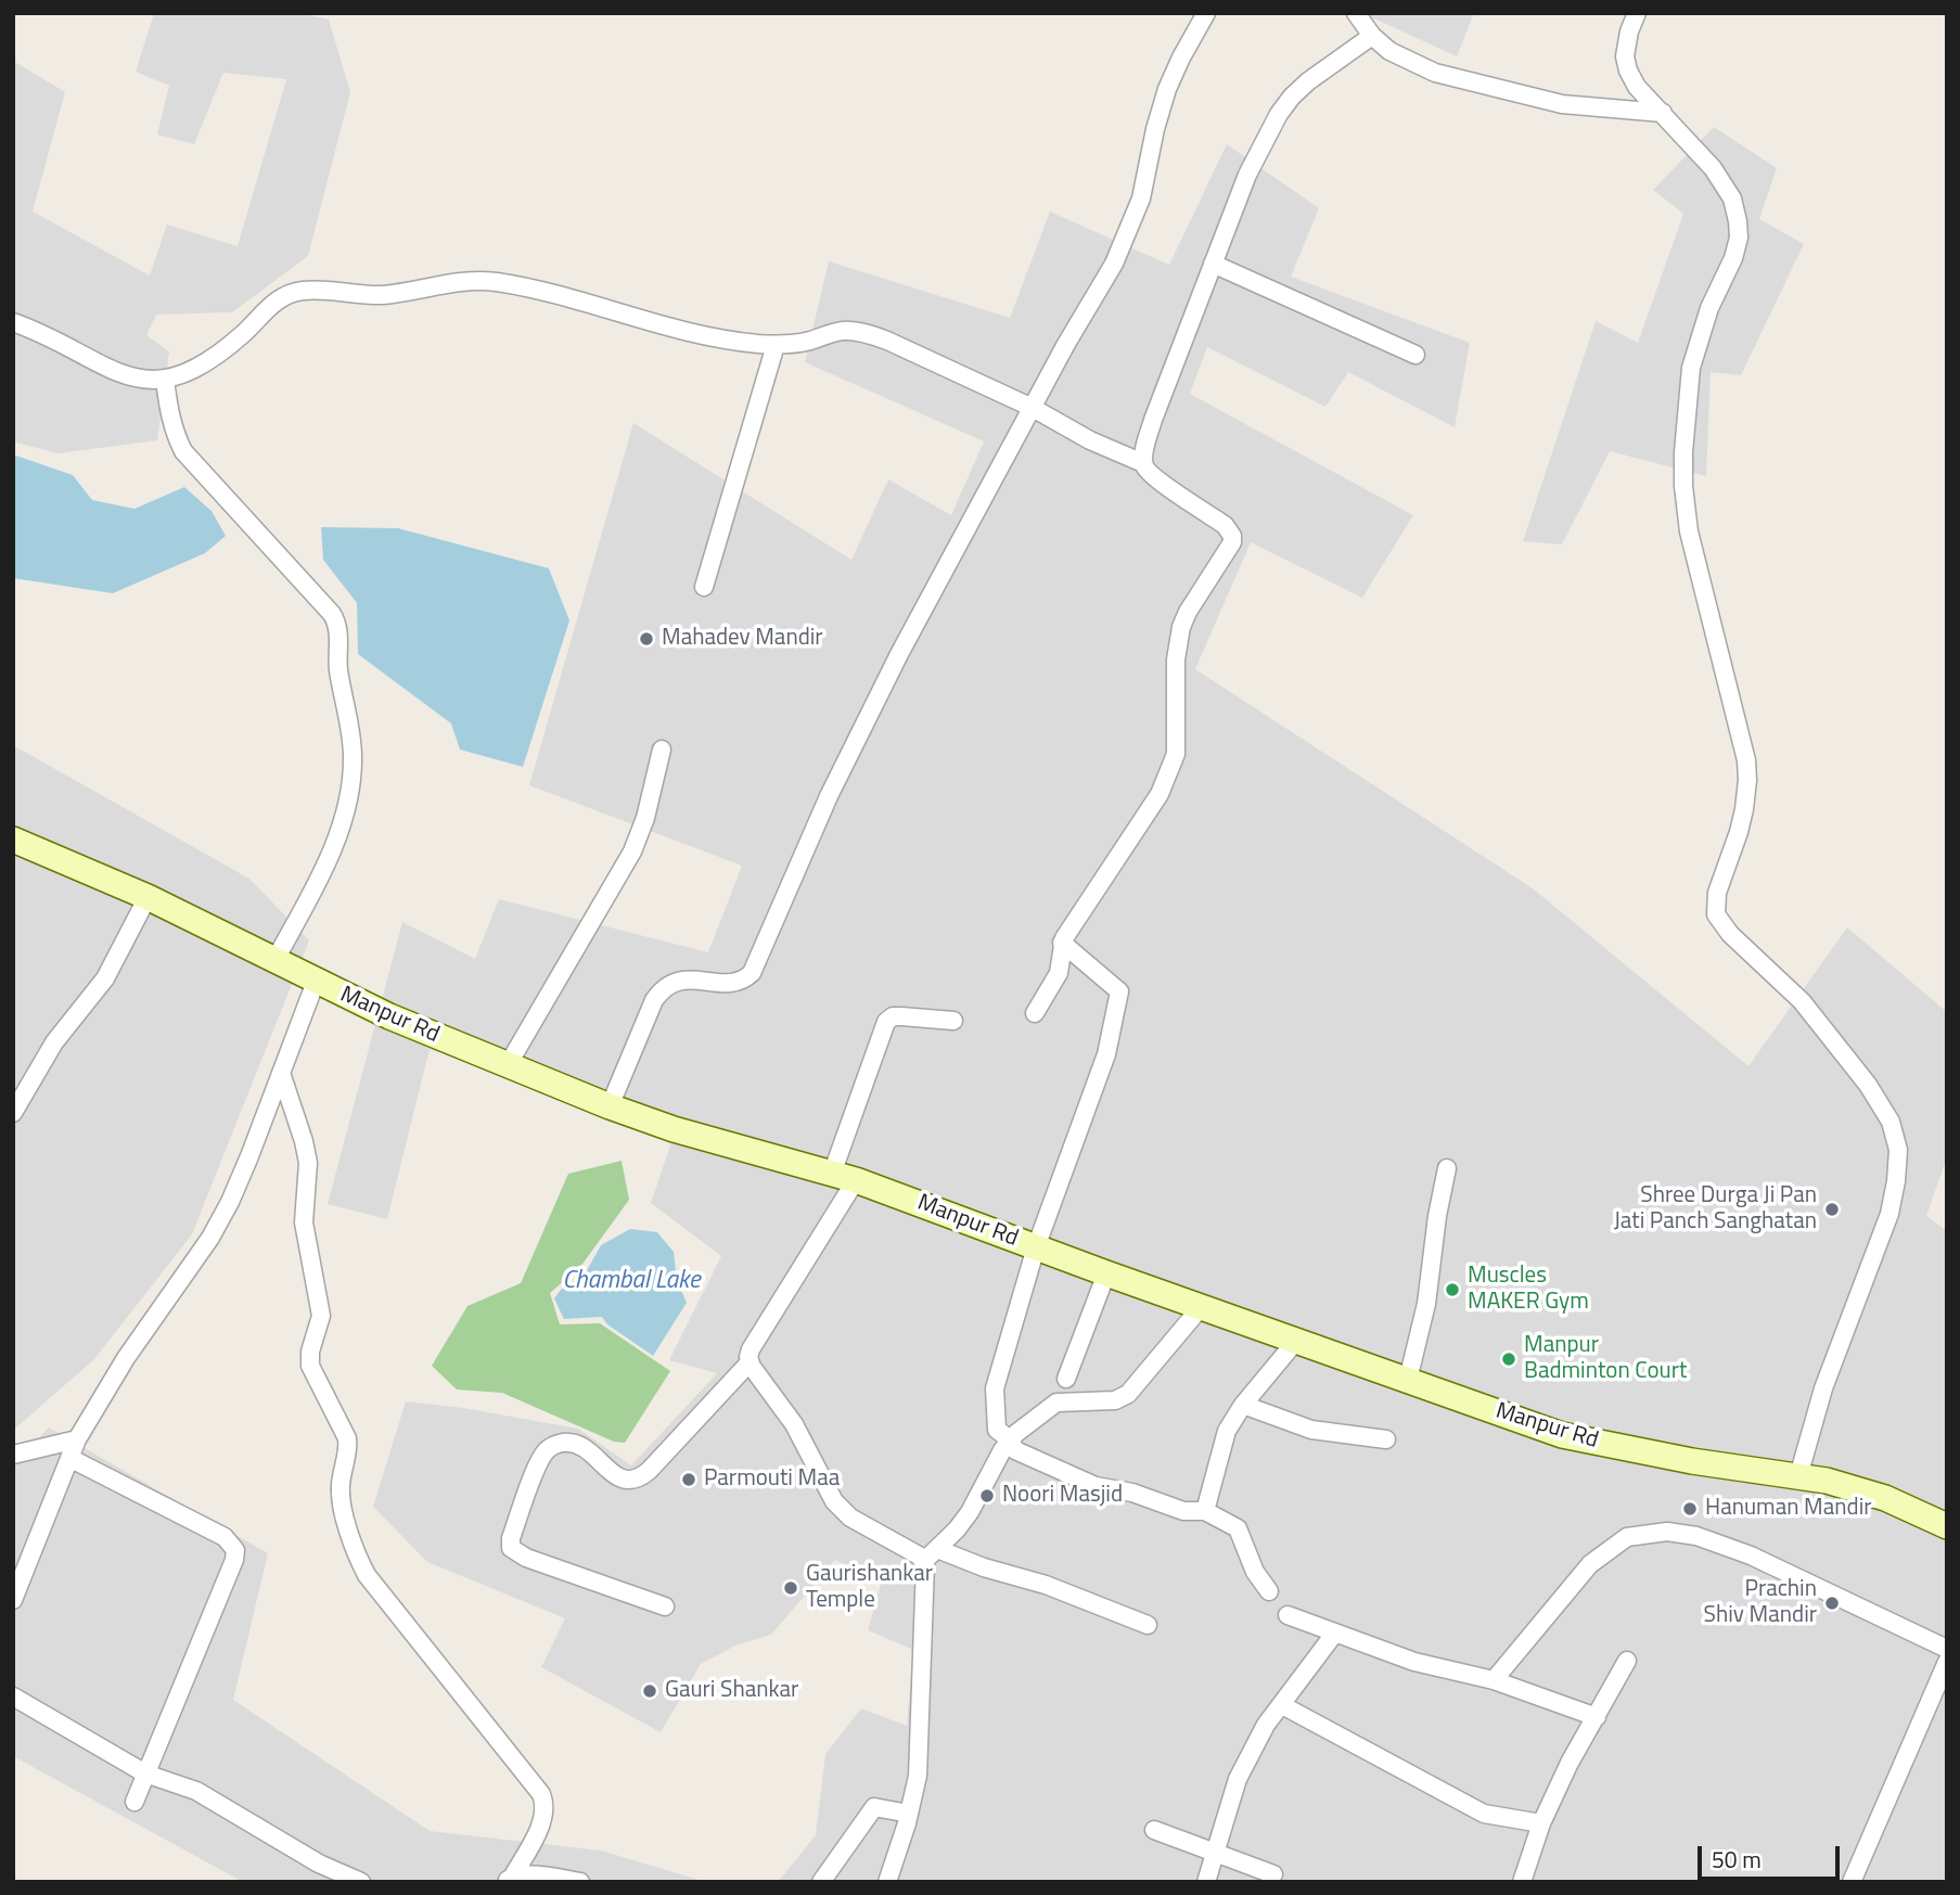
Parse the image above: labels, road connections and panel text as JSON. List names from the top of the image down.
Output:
{
  "streets": {
    "main road": ["Manpur Rd"]
  },
  "water": ["Chambal Lake"],
  "places": [
    "Mahadev Mandir",
    "Shree Durga Ji Pan Jati Panch Sanghatan",
    "Muscles MAKER Gym",
    "Manpur Badminton Court",
    "Parmouti Maa",
    "Noori Masjid",
    "Hanuman Mandir",
    "Gaurishankar Temple",
    "Prachin Shiv Mandir",
    "Gauri Shankar"
  ],
  "scale_bar": "50 m"
}
